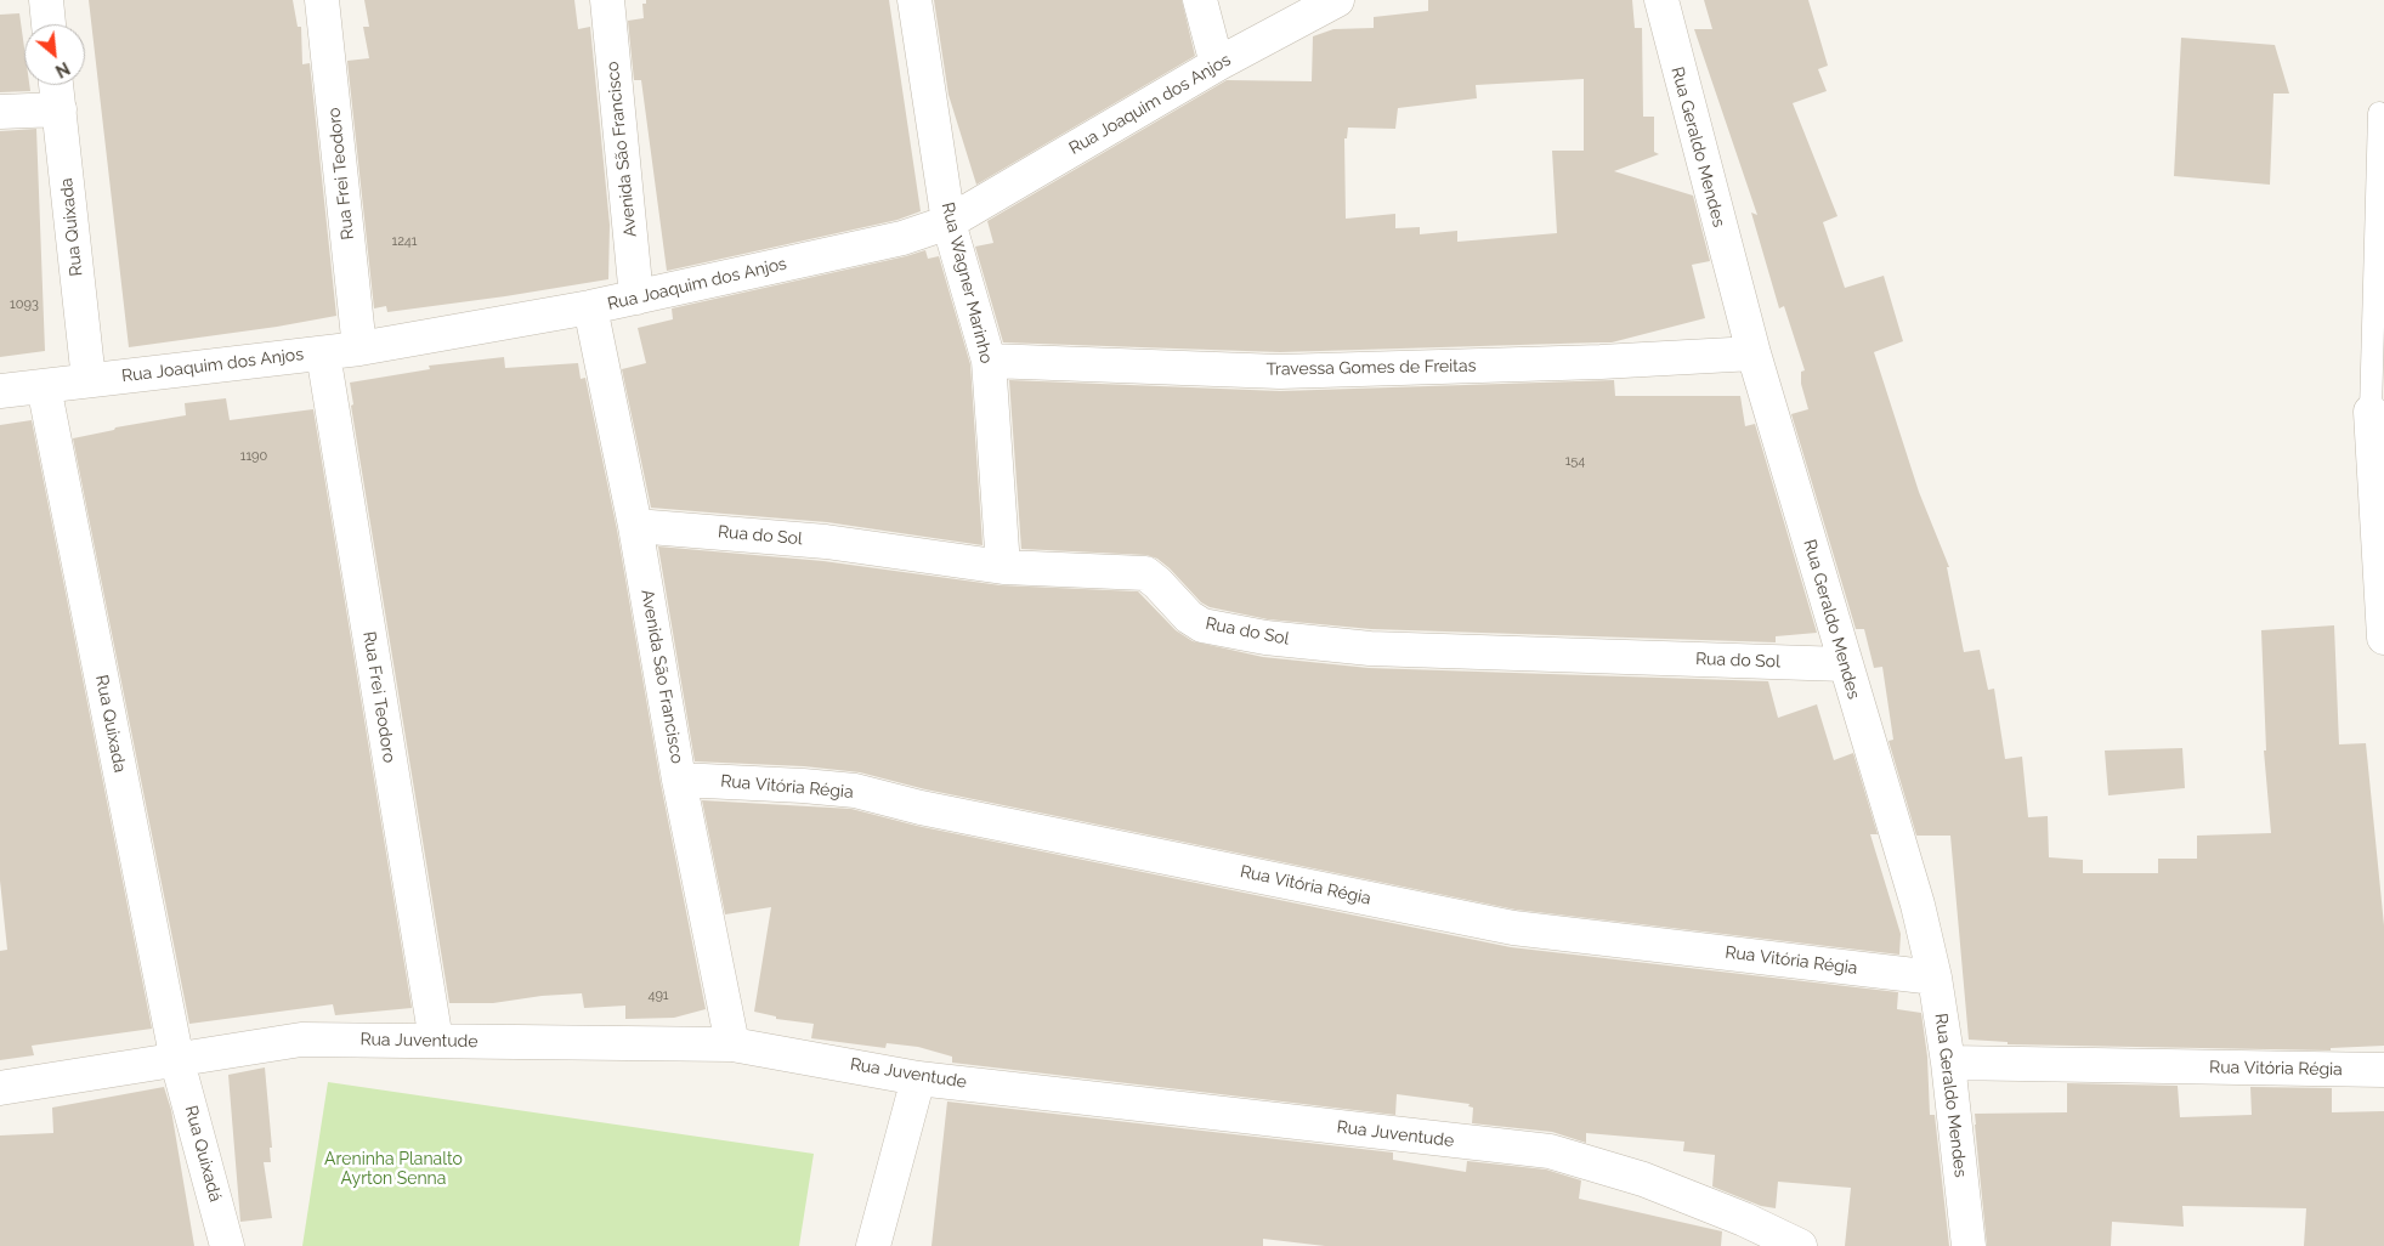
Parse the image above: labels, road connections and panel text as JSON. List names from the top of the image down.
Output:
{
  "streets": {
    "street": [
      "Rua Joaquim dos Anjos",
      "Rua Geraldo Mendes",
      "Avenida São Francisco",
      "Rua Frei Teodoro",
      "Rua Quixada",
      "Rua Wagner Marinho",
      "Travessa Gomes de Freitas",
      "Rua do Sol",
      "Rua Vitória Régia",
      "Rua Juventude",
      "Rua Quixadá"
    ]
  },
  "crossings": [
    ["Rua Joaquim dos Anjos", "Avenida São Francisco"],
    ["Rua Joaquim dos Anjos", "Rua Frei Teodoro"],
    ["Rua Joaquim dos Anjos", "Rua Quixada"],
    ["Rua Joaquim dos Anjos", "Rua Wagner Marinho"],
    ["Rua Geraldo Mendes", "Travessa Gomes de Freitas"],
    ["Rua Geraldo Mendes", "Rua do Sol"],
    ["Rua Geraldo Mendes", "Rua Vitória Régia"],
    ["Avenida São Francisco", "Rua do Sol"],
    ["Avenida São Francisco", "Rua Vitória Régia"],
    ["Avenida São Francisco", "Rua Juventude"],
    ["Rua Frei Teodoro", "Rua Juventude"],
    ["Rua Quixada", "Rua Juventude"],
    ["Rua Quixada", "Rua Quixadá"],
    ["Rua Wagner Marinho", "Travessa Gomes de Freitas"],
    ["Rua Wagner Marinho", "Rua do Sol"],
    ["Rua Juventude", "Rua Quixadá"]
  ],
  "parks": ["Areninha Planalto Ayrton Senna"],
  "house_numbers": [
    "1241",
    "1093",
    "1190",
    "154",
    "491"
  ],
  "north": "bottom right"
}
